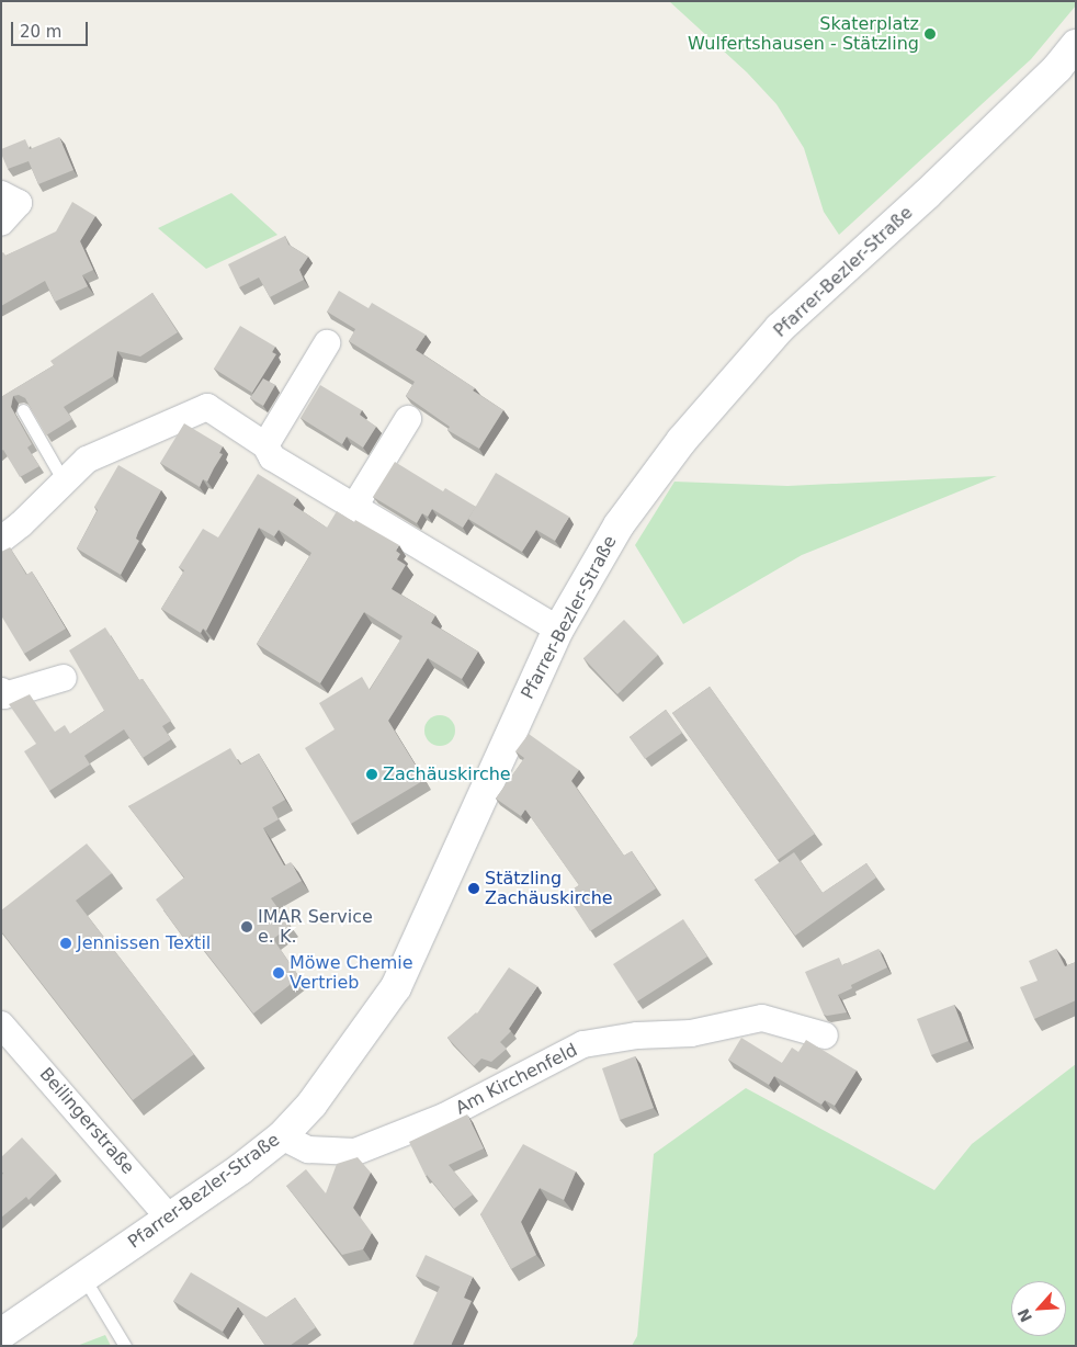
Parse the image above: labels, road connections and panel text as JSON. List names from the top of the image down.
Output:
{
  "streets": {
    "street": ["Pfarrer-Bezler-Straße", "Am Kirchenfeld", "Beilingerstraße"]
  },
  "crossings": [
    ["Pfarrer-Bezler-Straße", "Am Kirchenfeld"],
    ["Pfarrer-Bezler-Straße", "Beilingerstraße"]
  ],
  "places": [
    "Skaterplatz Wulfertshausen - Stätzling",
    "Zachäuskirche",
    "Stätzling Zachäuskirche",
    "IMAR Service e. K.",
    "Jennissen Textil",
    "Möwe Chemie Vertrieb"
  ],
  "scale_bar": "20 m",
  "north": "bottom left"
}
